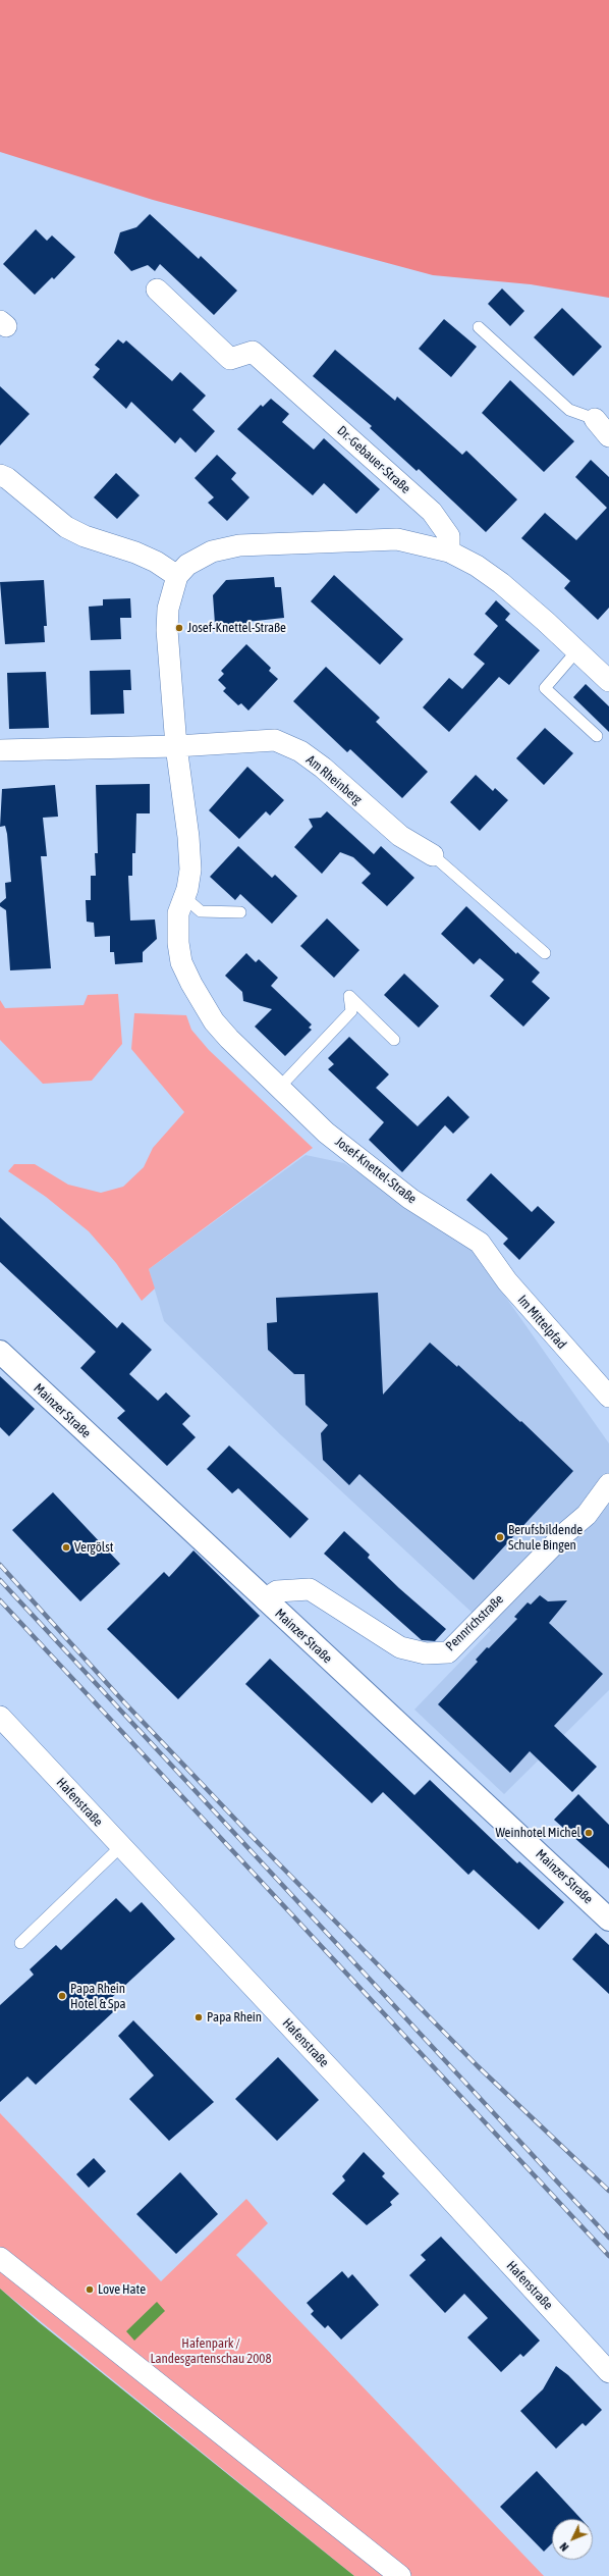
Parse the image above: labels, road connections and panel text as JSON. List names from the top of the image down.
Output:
{
  "streets": {
    "main road": ["Mainzer Straße"],
    "street": [
      "Dr.-Gebauer-Straße",
      "Am Rheinberg",
      "Josef-Knettel-Straße",
      "Im Mittelpfad",
      "Pennrichstraße",
      "Hafenstraße"
    ]
  },
  "crossings": [
    ["Dr.-Gebauer-Straße", "Josef-Knettel-Straße"],
    ["Am Rheinberg", "Josef-Knettel-Straße"],
    ["Josef-Knettel-Straße", "Im Mittelpfad"],
    ["Mainzer Straße", "Pennrichstraße"]
  ],
  "parks": ["Hafenpark / Landesgartenschau 2008"],
  "places": [
    "Josef-Knettel-Straße",
    "Berufsbildende Schule Bingen",
    "Vergölst",
    "Weinhotel Michel",
    "Papa Rhein Hotel & Spa",
    "Papa Rhein",
    "Love Hate"
  ],
  "north": "bottom left"
}
